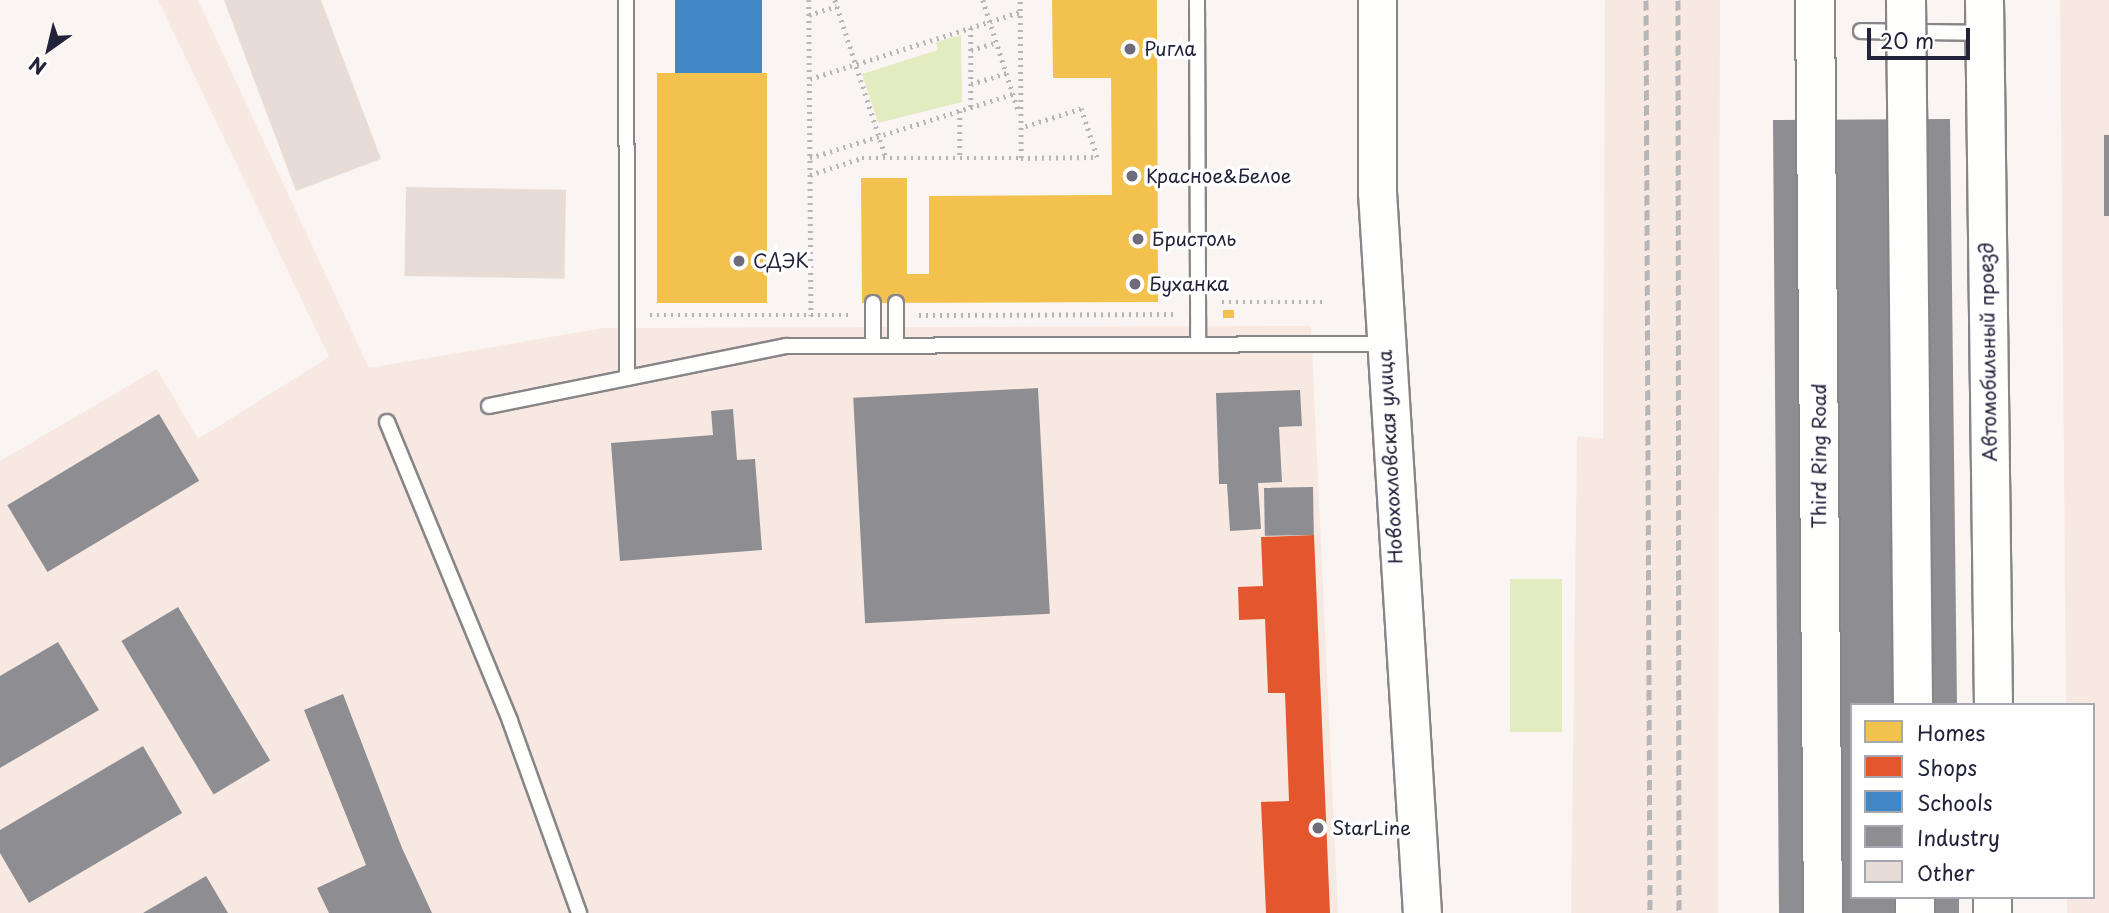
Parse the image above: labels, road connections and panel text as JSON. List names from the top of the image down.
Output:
{
  "streets": {
    "main road": ["Third Ring Road"],
    "street": ["Автомобильный проезд", "Новохохловская улица"]
  },
  "places": [
    "Ригла",
    "Красное&Белое",
    "Бристоль",
    "СДЭК",
    "Буханка",
    "StarLine"
  ],
  "legend": [
    "Homes",
    "Shops",
    "Schools",
    "Industry",
    "Other"
  ],
  "scale_bar": "20 m",
  "north": "bottom left"
}
